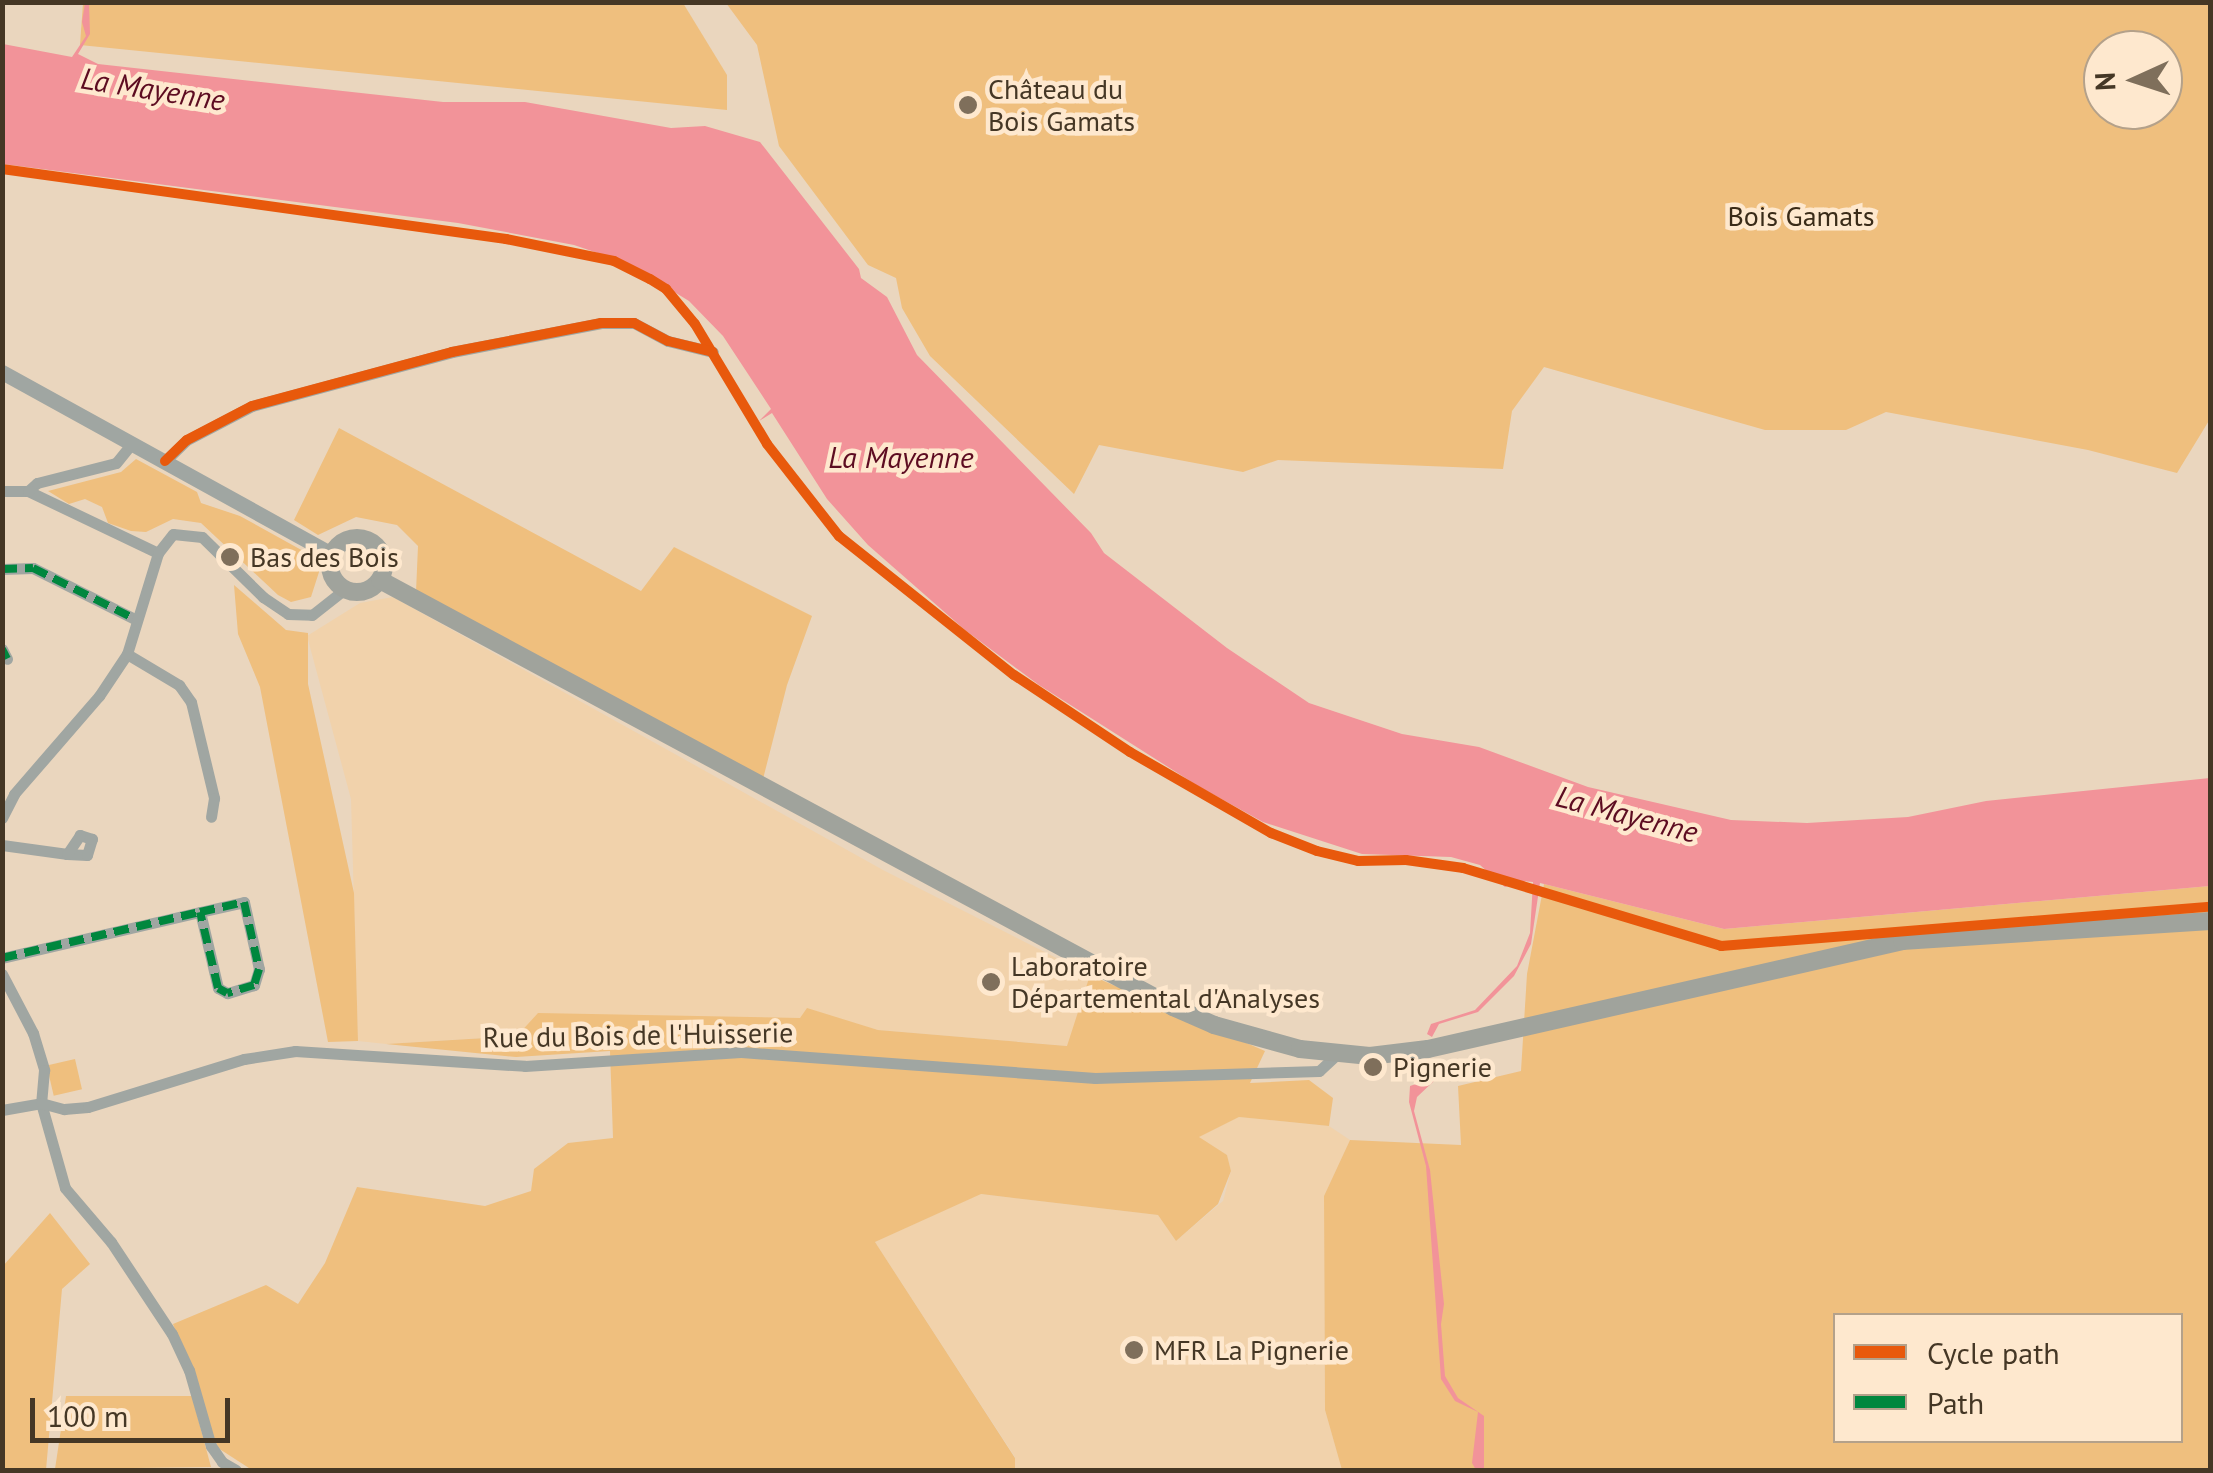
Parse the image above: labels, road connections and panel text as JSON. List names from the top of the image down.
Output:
{
  "streets": {
    "street": ["Rue du Bois de l'Huisserie"]
  },
  "water": ["La Mayenne"],
  "parks": ["Bois Gamats"],
  "places": [
    "Château du Bois Gamats",
    "Bas des Bois",
    "Laboratoire Départemental d'Analyses",
    "Pignerie",
    "MFR La Pignerie"
  ],
  "legend": ["Cycle path", "Path"],
  "scale_bar": "100 m",
  "north": "left"
}
